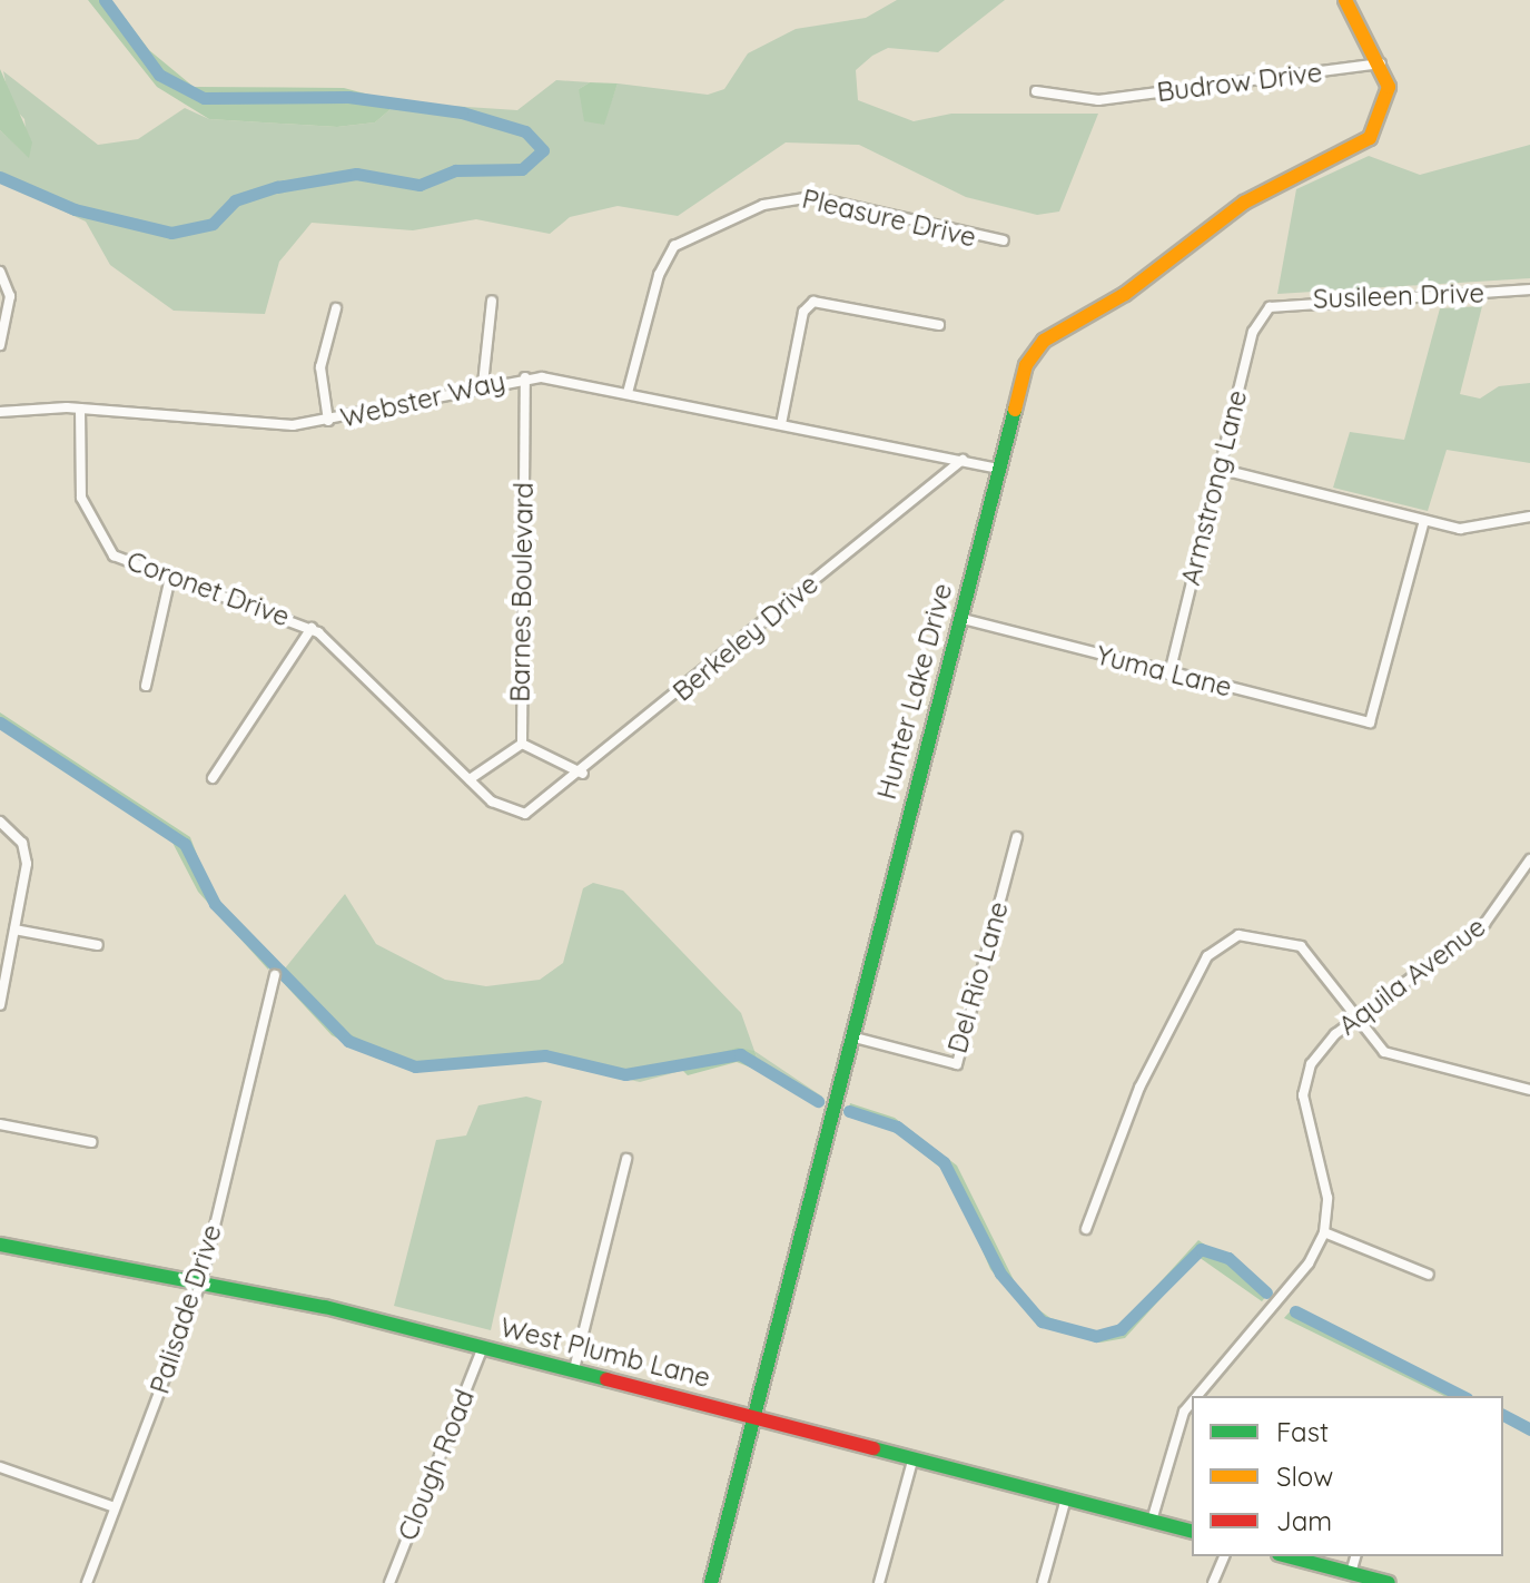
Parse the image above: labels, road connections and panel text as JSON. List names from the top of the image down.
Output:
{
  "streets": {
    "street": [
      "Budrow Drive",
      "Pleasure Drive",
      "Susileen Drive",
      "Webster Way",
      "Armstrong Lane",
      "Coronet Drive",
      "Barnes Boulevard",
      "Berkeley Drive",
      "Yuma Lane",
      "Hunter Lake Drive",
      "Aquila Avenue",
      "Del Rio Lane",
      "Palisade Drive",
      "West Plumb Lane",
      "Clough Road"
    ]
  },
  "crossings": [
    ["Budrow Drive", "Hunter Lake Drive"],
    ["Pleasure Drive", "Webster Way"],
    ["Susileen Drive", "Armstrong Lane"],
    ["Webster Way", "Coronet Drive"],
    ["Webster Way", "Barnes Boulevard"],
    ["Webster Way", "Berkeley Drive"],
    ["Webster Way", "Hunter Lake Drive"],
    ["Armstrong Lane", "Yuma Lane"],
    ["Coronet Drive", "Berkeley Drive"],
    ["Yuma Lane", "Hunter Lake Drive"],
    ["Hunter Lake Drive", "Del Rio Lane"],
    ["Hunter Lake Drive", "West Plumb Lane"],
    ["Aquila Avenue", "West Plumb Lane"],
    ["Palisade Drive", "West Plumb Lane"],
    ["West Plumb Lane", "Clough Road"]
  ],
  "legend": ["Fast", "Slow", "Jam"]
}
